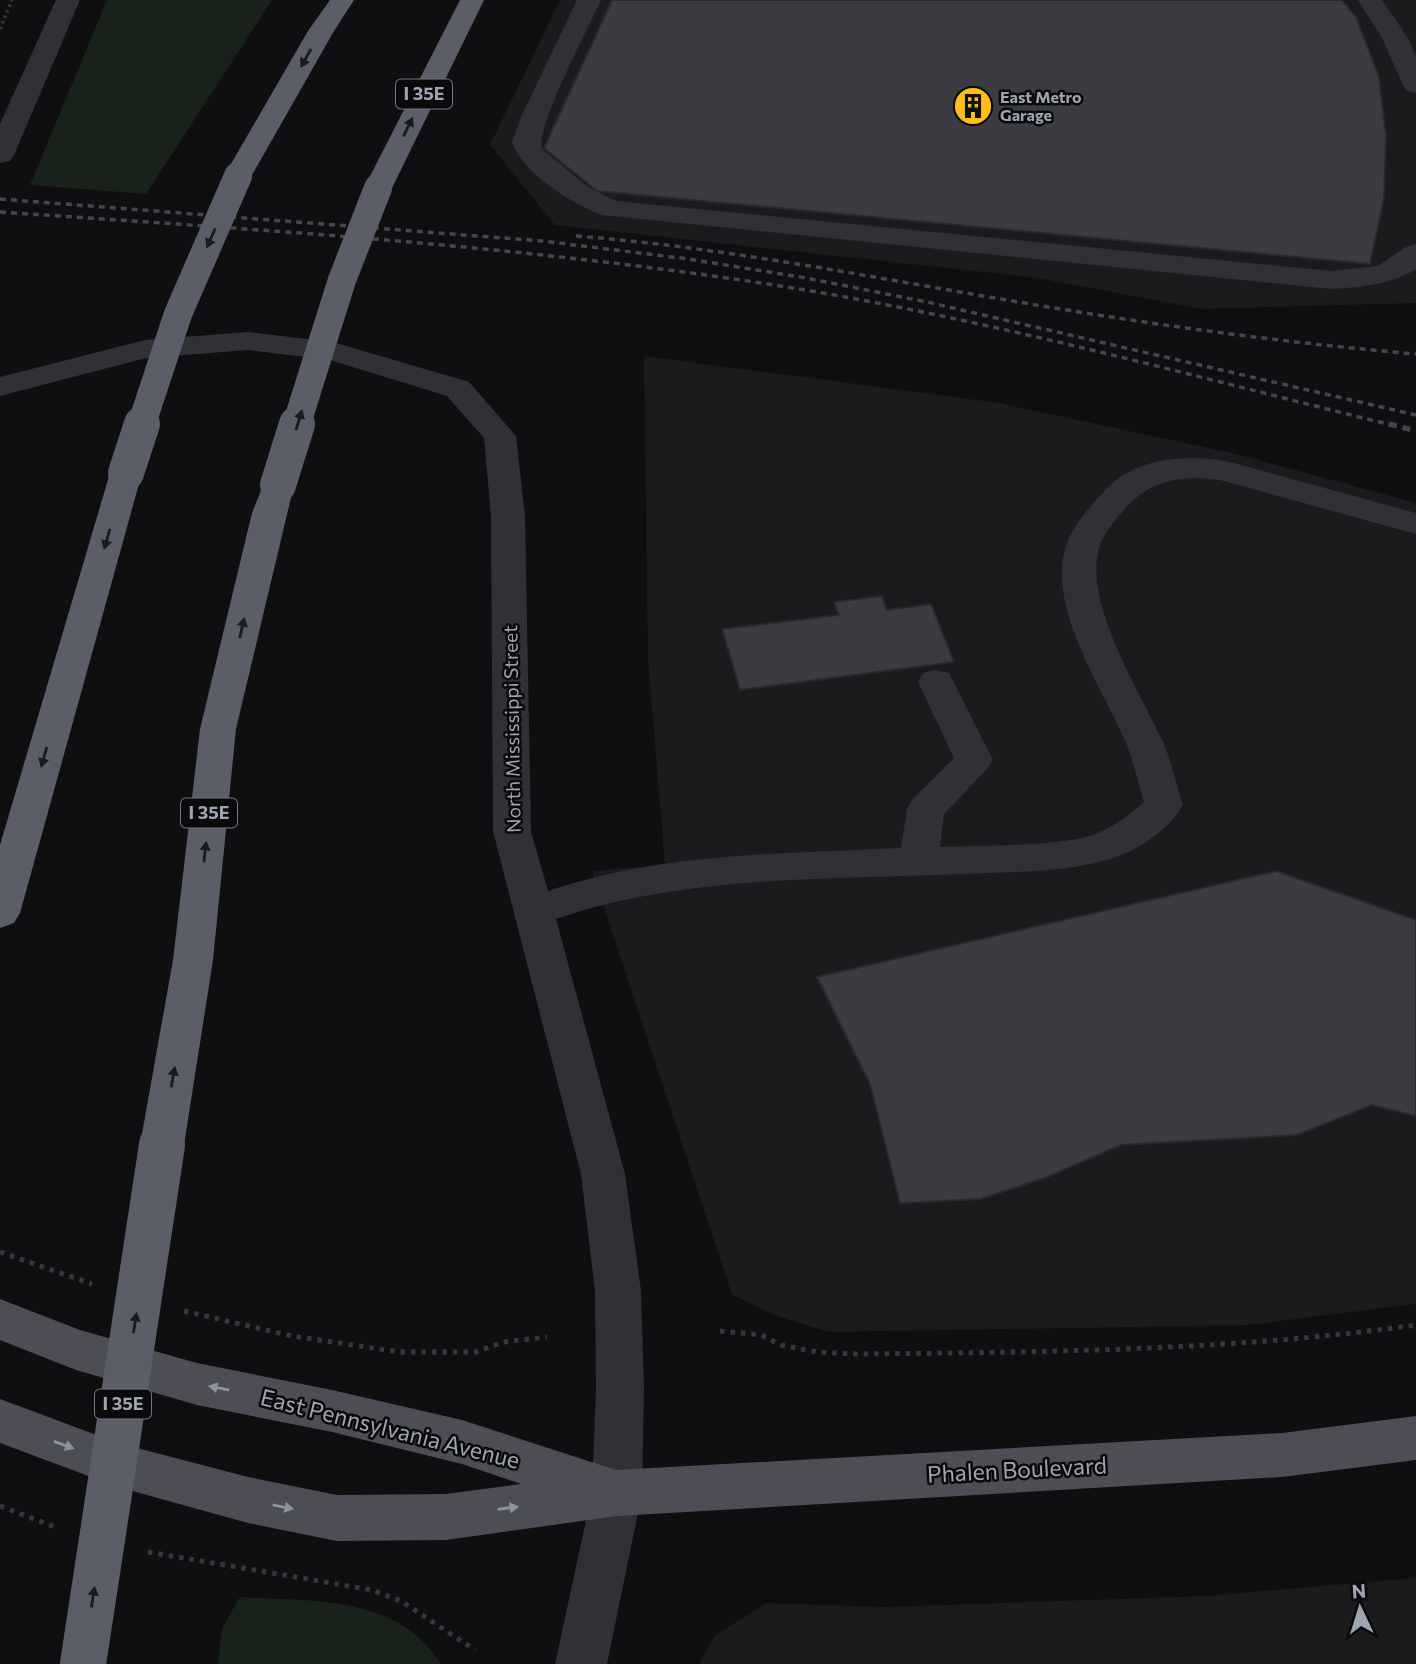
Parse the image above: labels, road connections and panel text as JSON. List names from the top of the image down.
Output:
{
  "streets": {
    "highway": ["I 35E"],
    "main road": ["East Pennsylvania Avenue", "Phalen Boulevard"],
    "street": ["North Mississippi Street"]
  },
  "crossings": [
    ["North Mississippi Street", "East Pennsylvania Avenue"],
    ["North Mississippi Street", "Phalen Boulevard"],
    ["East Pennsylvania Avenue", "Phalen Boulevard"]
  ],
  "places": {
    "building": ["East Metro Garage"]
  },
  "north": "top"
}
